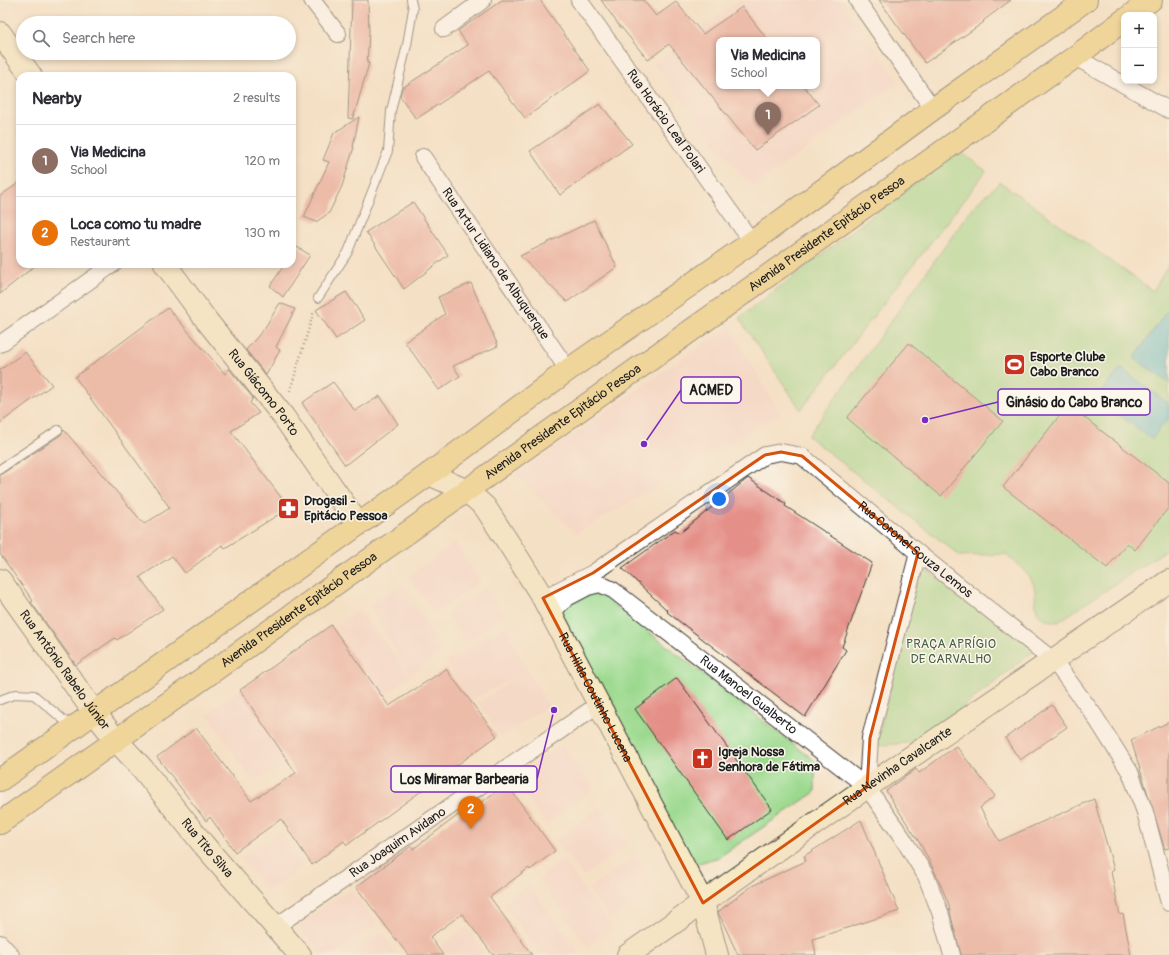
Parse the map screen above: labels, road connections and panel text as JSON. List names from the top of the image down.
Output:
{
  "streets": {
    "main road": ["Avenida Presidente Epitácio Pessoa"],
    "street": [
      "Rua Horácio Leal Polari",
      "Rua Artur Lidiano de Albuquerque",
      "Rua Giácomo Porto",
      "Rua Coronel Souza Lemos",
      "Rua Antônio Rabelo Júnior",
      "Rua Manoel Gualberto",
      "Rua Hilda Coutinho Lucena",
      "Rua Nevinha Cavalcante",
      "Rua Joaquim Avidano",
      "Rua Tito Silva"
    ]
  },
  "crossings": [
    ["Avenida Presidente Epitácio Pessoa", "Rua Antônio Rabelo Júnior"],
    ["Avenida Presidente Epitácio Pessoa", "Rua Hilda Coutinho Lucena"],
    ["Avenida Presidente Epitácio Pessoa", "Rua Tito Silva"],
    ["Rua Coronel Souza Lemos", "Rua Hilda Coutinho Lucena"],
    ["Rua Coronel Souza Lemos", "Rua Nevinha Cavalcante"],
    ["Rua Antônio Rabelo Júnior", "Rua Tito Silva"],
    ["Rua Manoel Gualberto", "Rua Hilda Coutinho Lucena"],
    ["Rua Manoel Gualberto", "Rua Nevinha Cavalcante"],
    ["Rua Hilda Coutinho Lucena", "Rua Nevinha Cavalcante"],
    ["Rua Hilda Coutinho Lucena", "Rua Joaquim Avidano"],
    ["Rua Joaquim Avidano", "Rua Tito Silva"]
  ],
  "parks": ["PRAÇA APRÍGIO DE CARVALHO"],
  "places": {
    "sports": ["Esporte Clube Cabo Branco"],
    "other": ["Ginásio do Cabo Branco", "ACMED", "Los Miramar Barbearia"],
    "pharmacy": ["Drogasil - Epitácio Pessoa"],
    "church": ["Igreja Nossa Senhora de Fátima"]
  },
  "page": {
    "map_buttons": ["+", "−"],
    "search": "Search here",
    "popup": ["Via Medicina", "School"],
    "heading": ["Nearby", "2 results"],
    "pins": ["1", "2"],
    "list": [
      {
        "mark": "1",
        "name": "Via Medicina",
        "note": "School",
        "value": "120 m"
      },
      {
        "mark": "2",
        "name": "Loca como tu madre",
        "note": "Restaurant",
        "value": "130 m"
      }
    ]
  }
}
